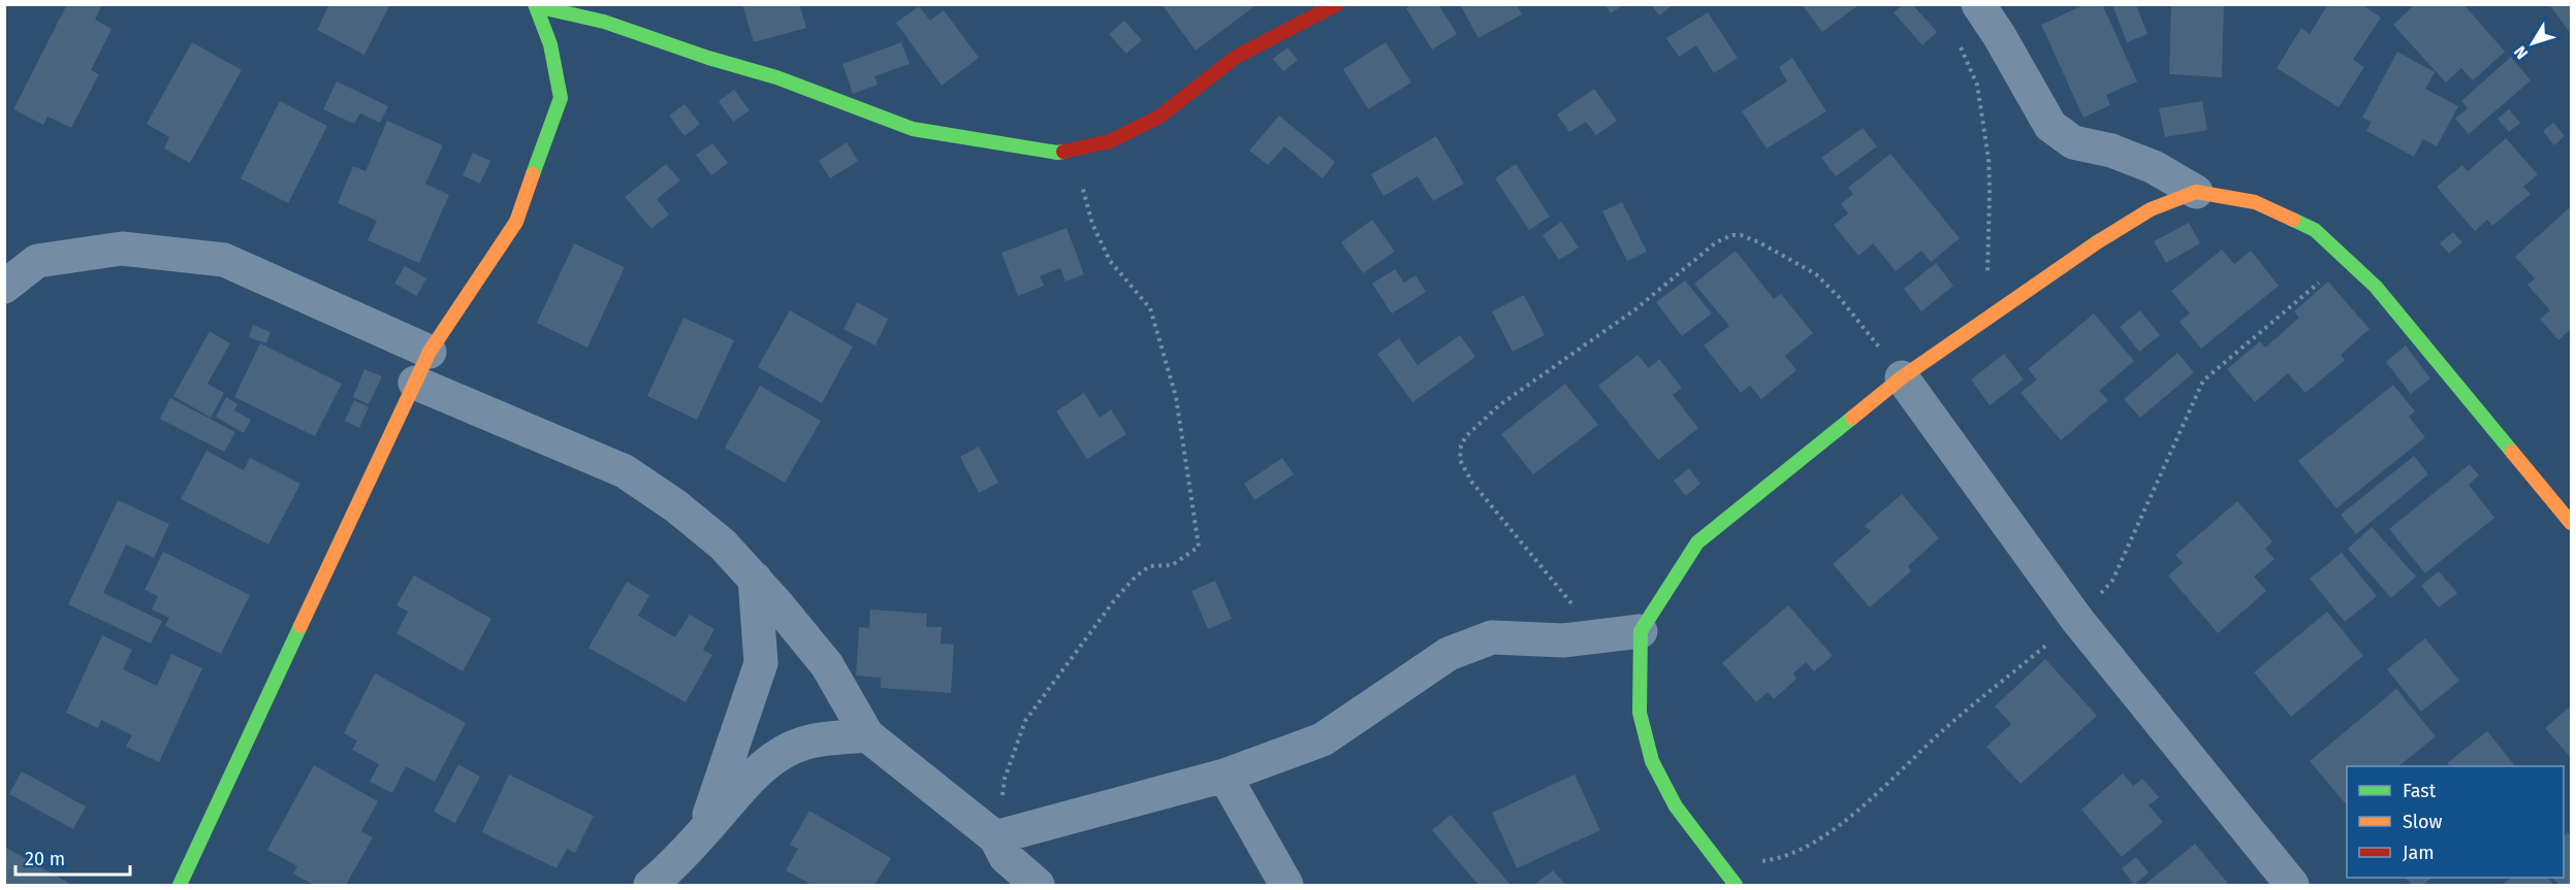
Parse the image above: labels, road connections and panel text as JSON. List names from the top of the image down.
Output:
{
  "legend": ["Fast", "Slow", "Jam"],
  "scale_bar": "20 m",
  "north": "bottom left"
}
